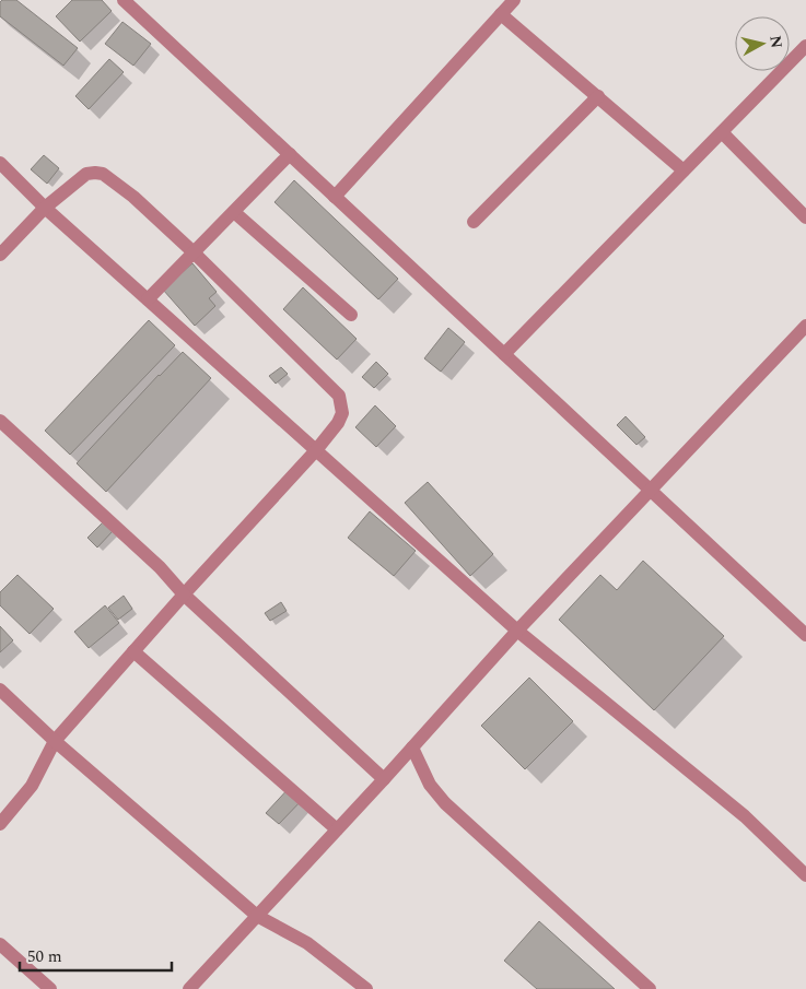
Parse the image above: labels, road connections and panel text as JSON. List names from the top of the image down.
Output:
{
  "scale_bar": "50 m",
  "north": "right"
}
